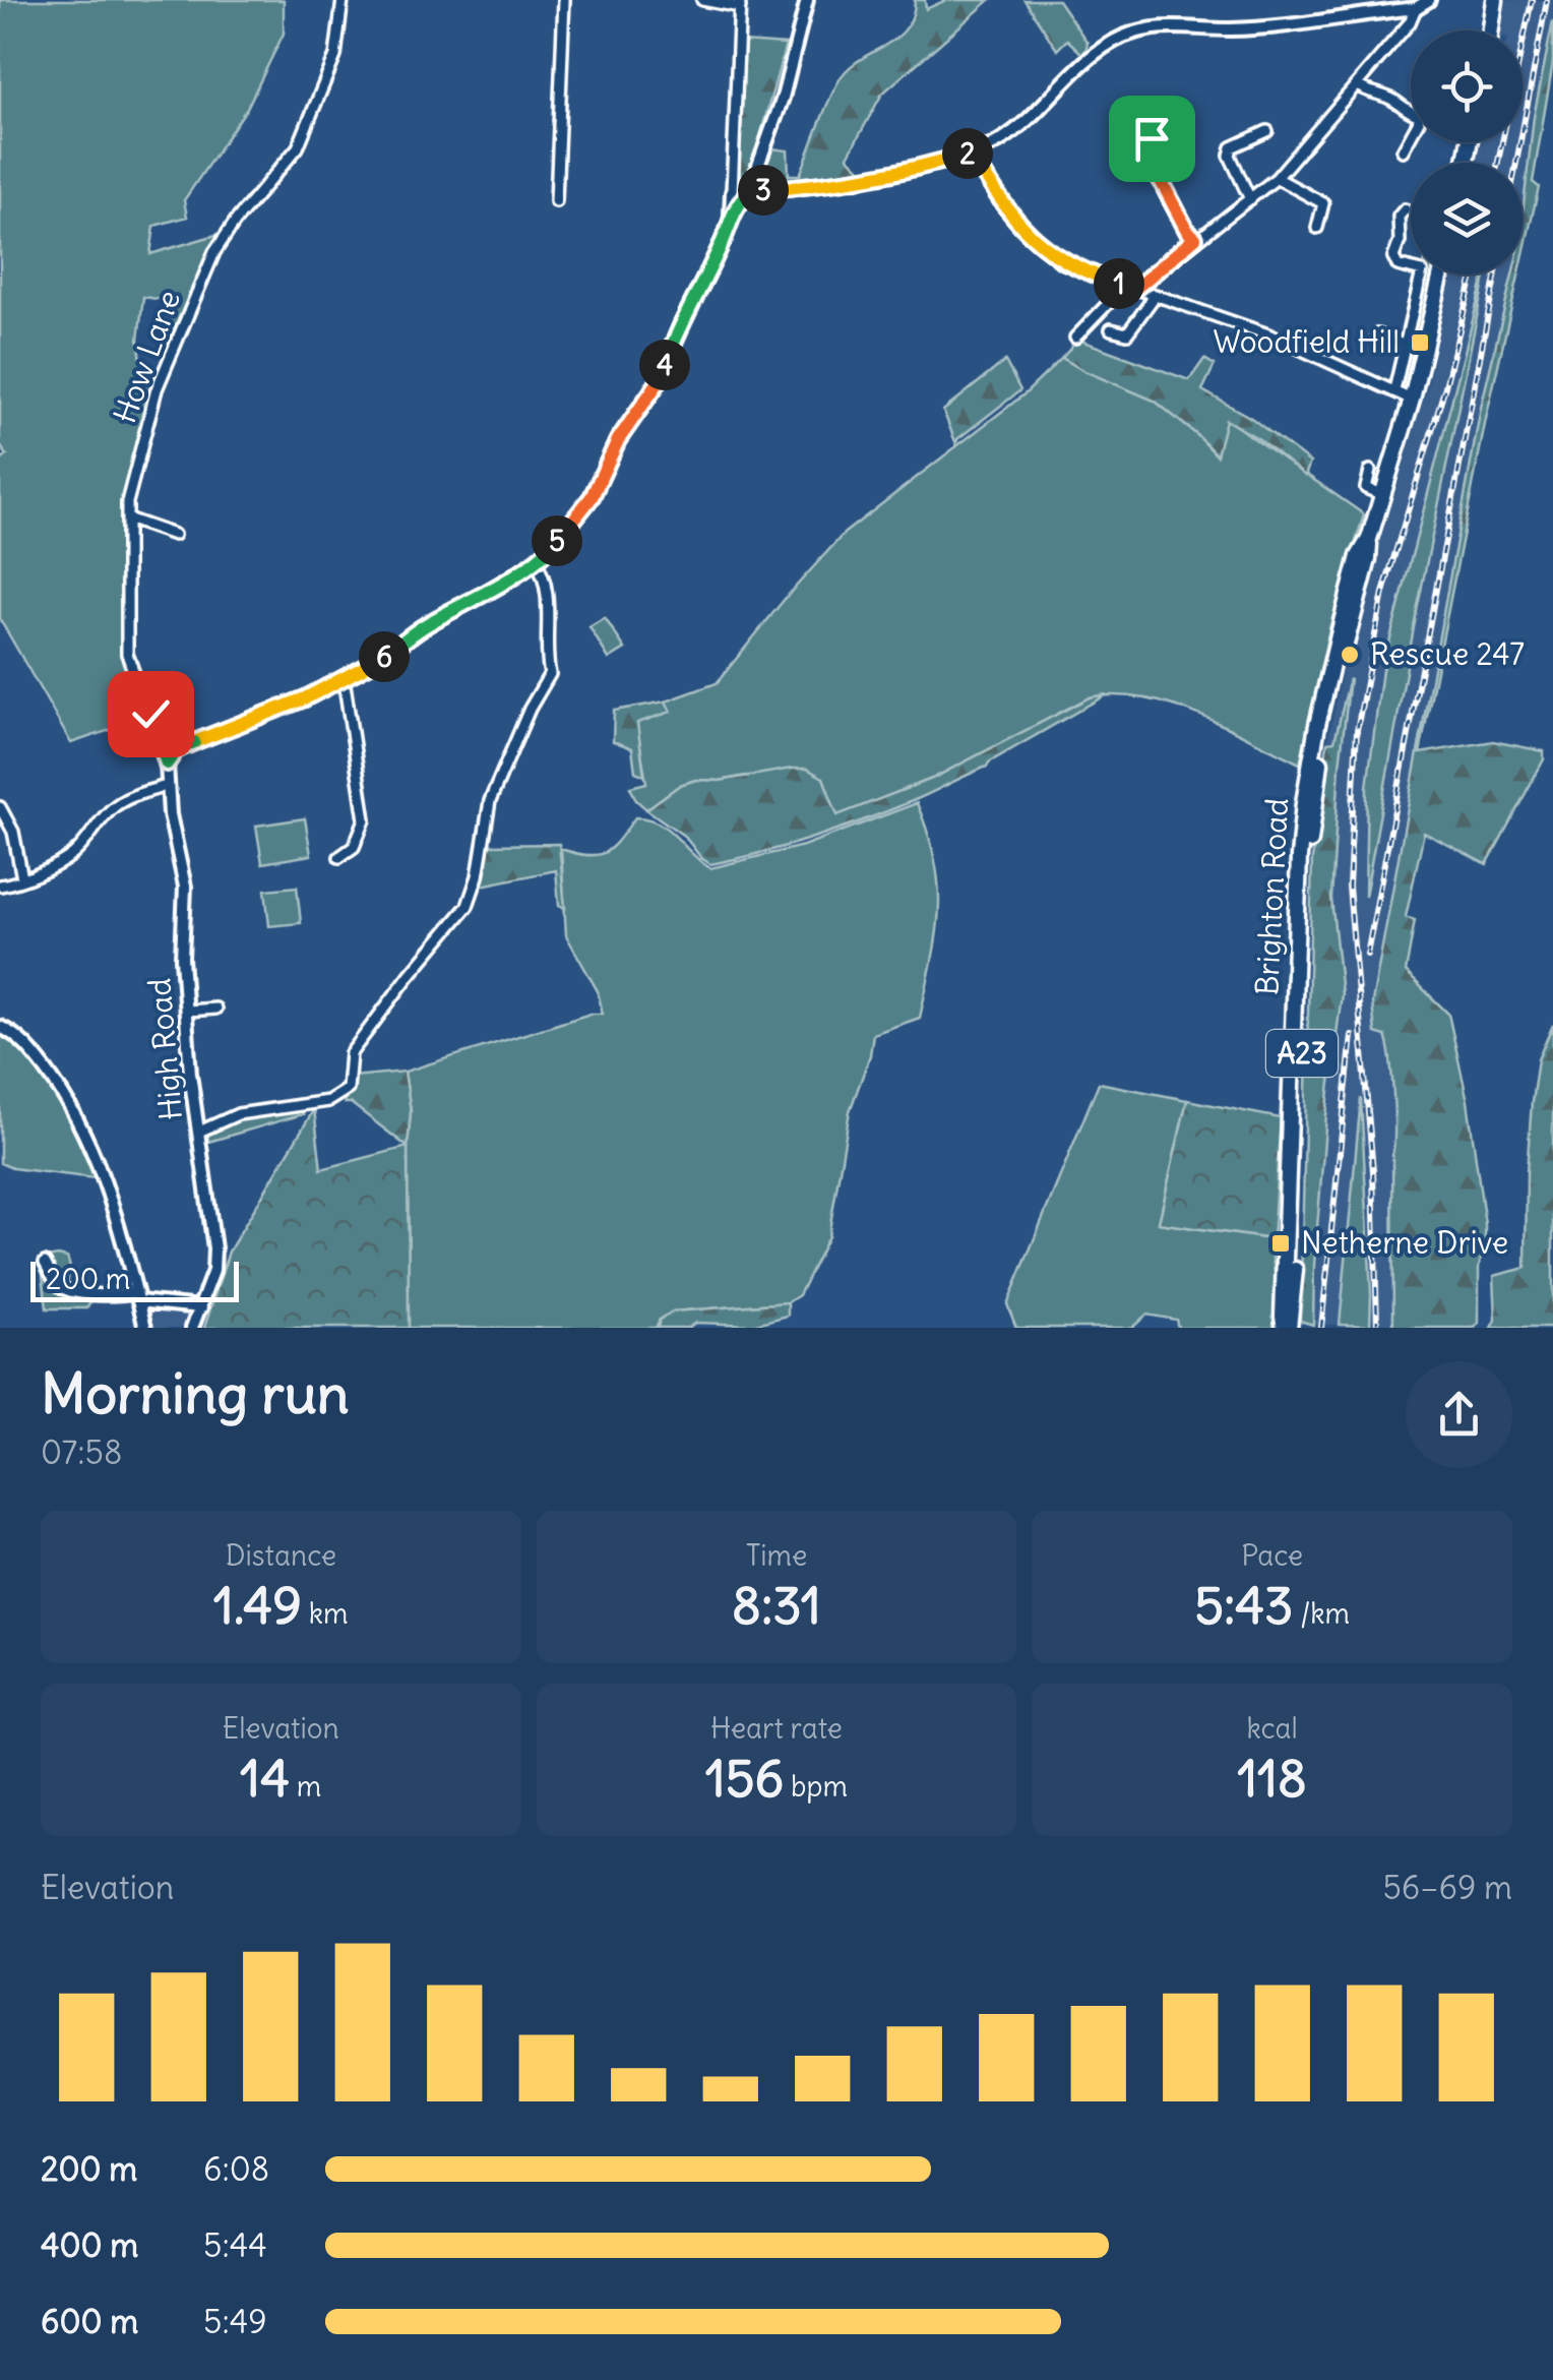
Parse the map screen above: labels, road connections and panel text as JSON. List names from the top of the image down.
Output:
{
  "streets": {
    "highway": ["Brighton Road", "A23"],
    "street": ["How Lane", "High Road"]
  },
  "crossings": [
    ["How Lane", "High Road"]
  ],
  "places": {
    "transit": ["Woodfield Hill", "Netherne Drive"],
    "other": ["Rescue 247"]
  },
  "scale_bar": "200 m",
  "page": {
    "pins": [
      "2",
      "3",
      "1",
      "4",
      "5",
      "6"
    ],
    "scale": "200 m",
    "heading": ["Morning run", "07:58"],
    "stats": [
      ["Distance", "1.49 km"],
      ["Time", "8:31"],
      ["Pace", "5:43 /km"],
      ["Elevation", "14 m"],
      ["Heart rate", "156 bpm"],
      ["kcal", "118"]
    ],
    "chart": ["Elevation", "56–69 m"],
    "list": [
      {
        "name": "200 m",
        "note": "6:08"
      },
      {
        "name": "400 m",
        "note": "5:44"
      },
      {
        "name": "600 m",
        "note": "5:49"
      }
    ]
  }
}
